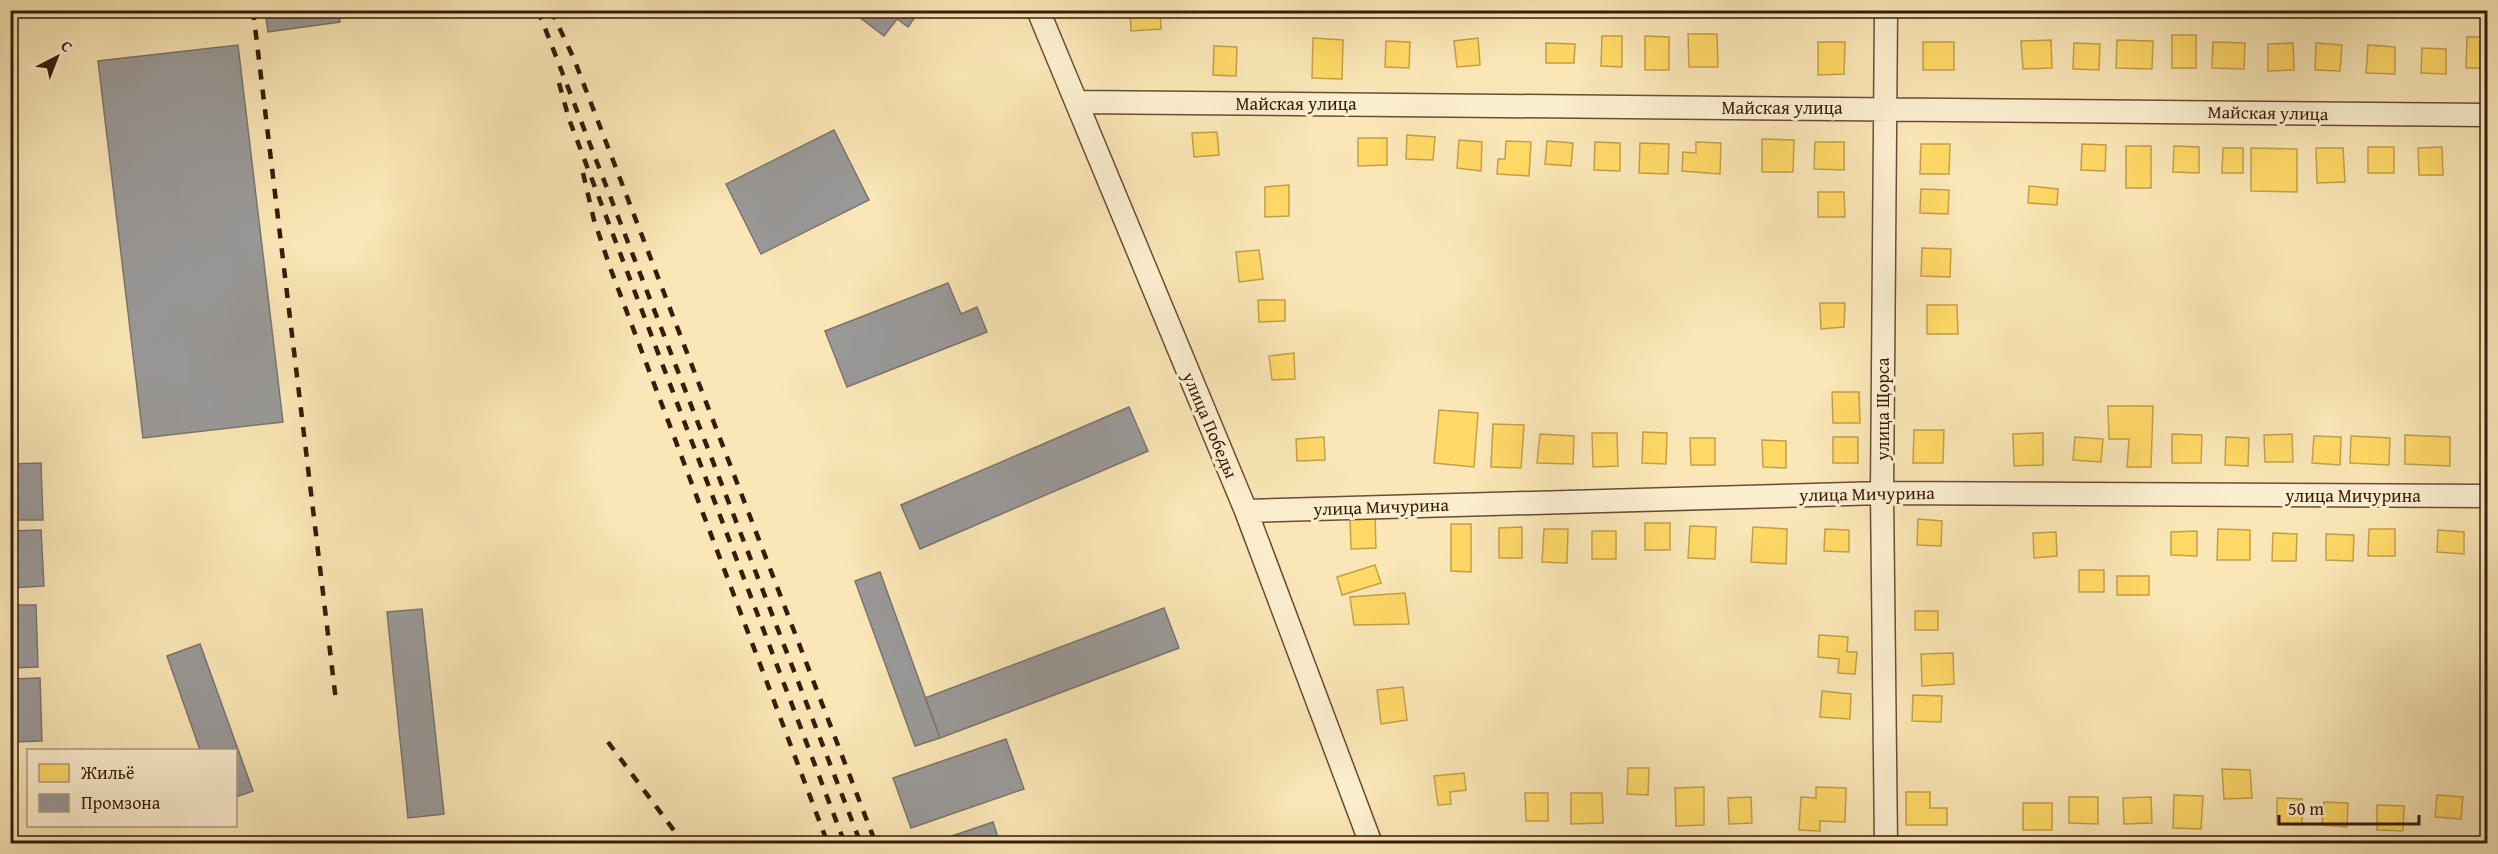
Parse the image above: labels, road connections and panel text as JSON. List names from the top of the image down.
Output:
{
  "streets": {
    "street": [
      "Майская улица",
      "улица Щорса",
      "улица Победы",
      "улица Мичурина"
    ]
  },
  "crossings": [
    ["Майская улица", "улица Щорса"],
    ["Майская улица", "улица Победы"],
    ["улица Щорса", "улица Мичурина"],
    ["улица Победы", "улица Мичурина"]
  ],
  "legend": ["Жильё", "Промзона"],
  "scale_bar": "50 m",
  "north": "top right"
}
